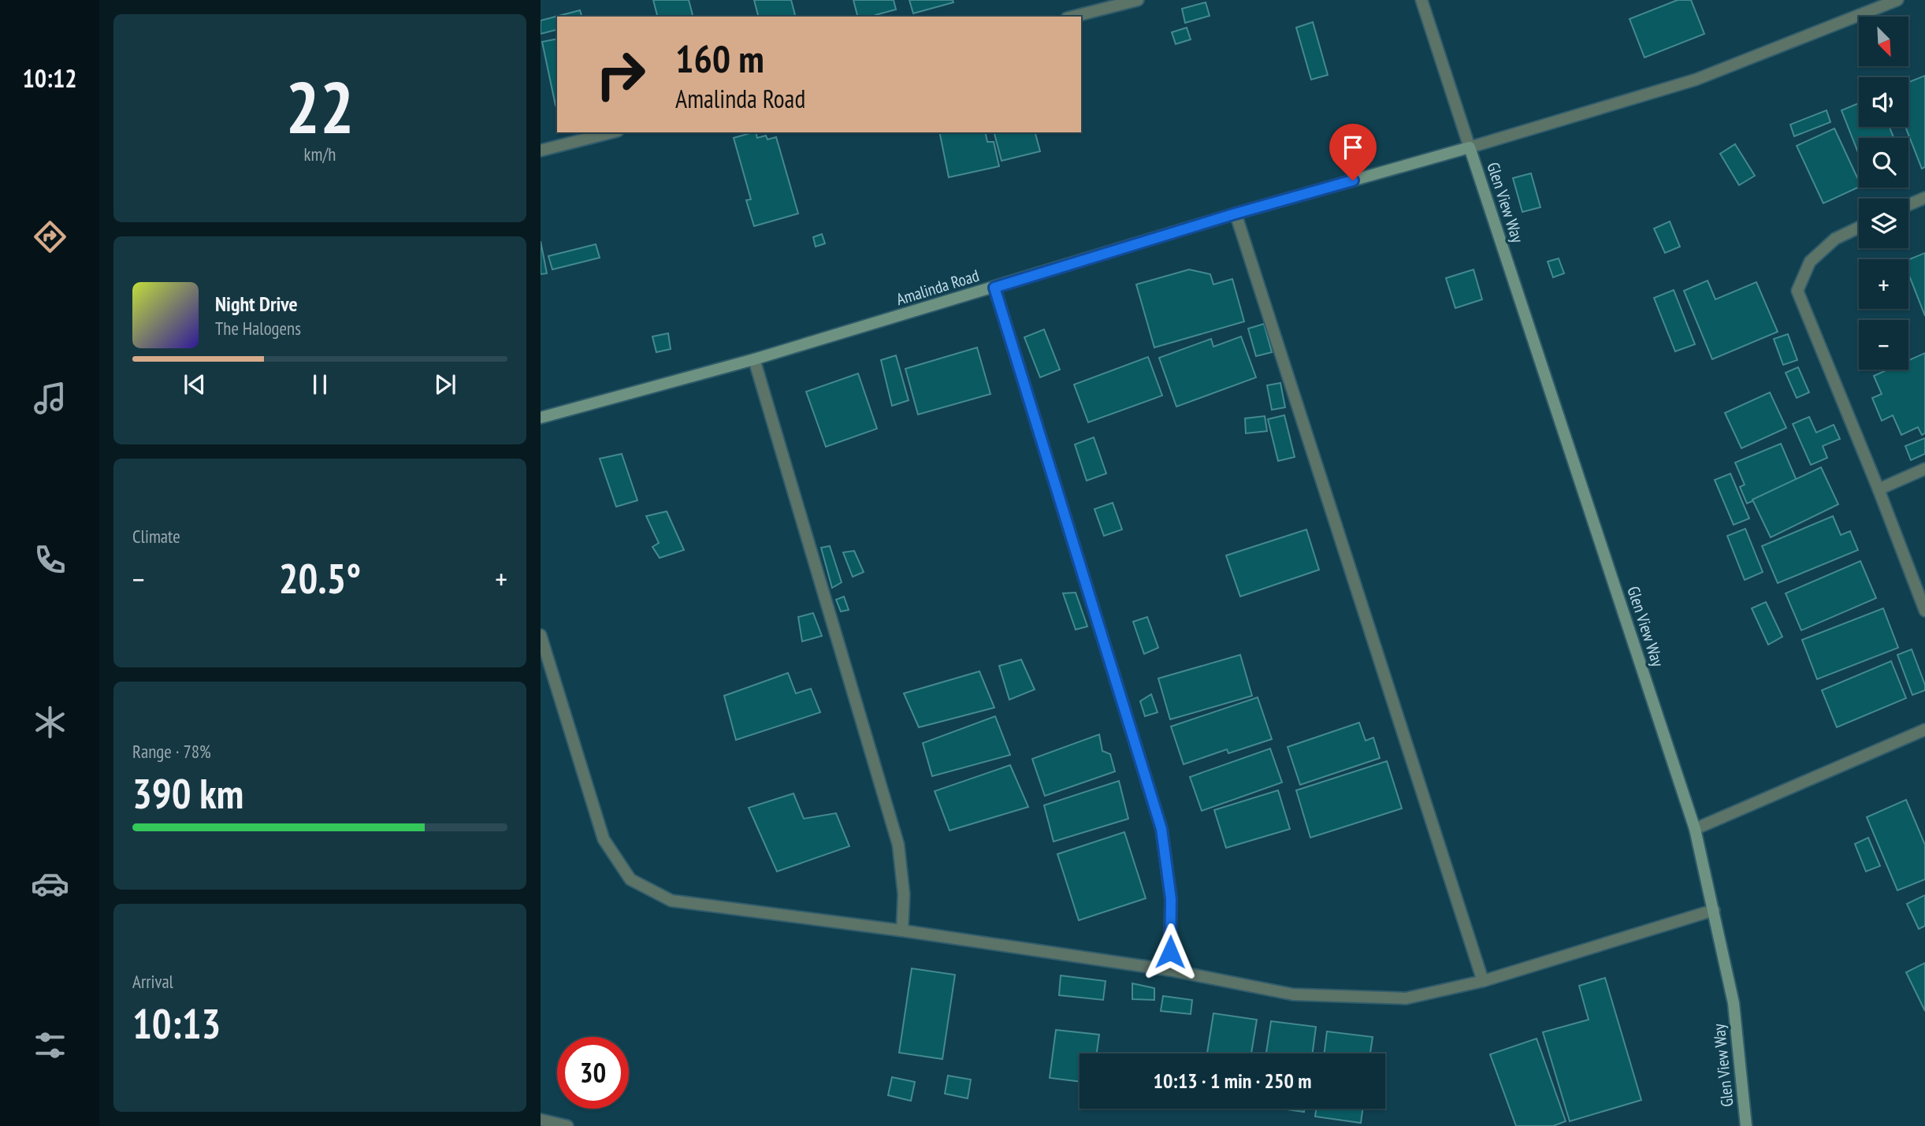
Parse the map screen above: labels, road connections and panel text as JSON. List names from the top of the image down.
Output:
{
  "streets": {
    "street": ["Glen View Way", "Amalinda Road"]
  },
  "crossings": [
    ["Glen View Way", "Amalinda Road"]
  ],
  "north": "bottom right",
  "page": {
    "tabs": "10:12",
    "tile": [
      ["22", "km/h"],
      "Climate",
      ["Range · 78%", "390 km"],
      ["Arrival", "10:13"]
    ],
    "map_buttons": ["+", "−"],
    "turn": ["160 m", "Amalinda Road"],
    "song": ["Night Drive", "The Halogens"],
    "heat": ["−", "20.5°", "+"],
    "limit": "30",
    "trip": "10:13 · 1 min · 250 m"
  }
}
